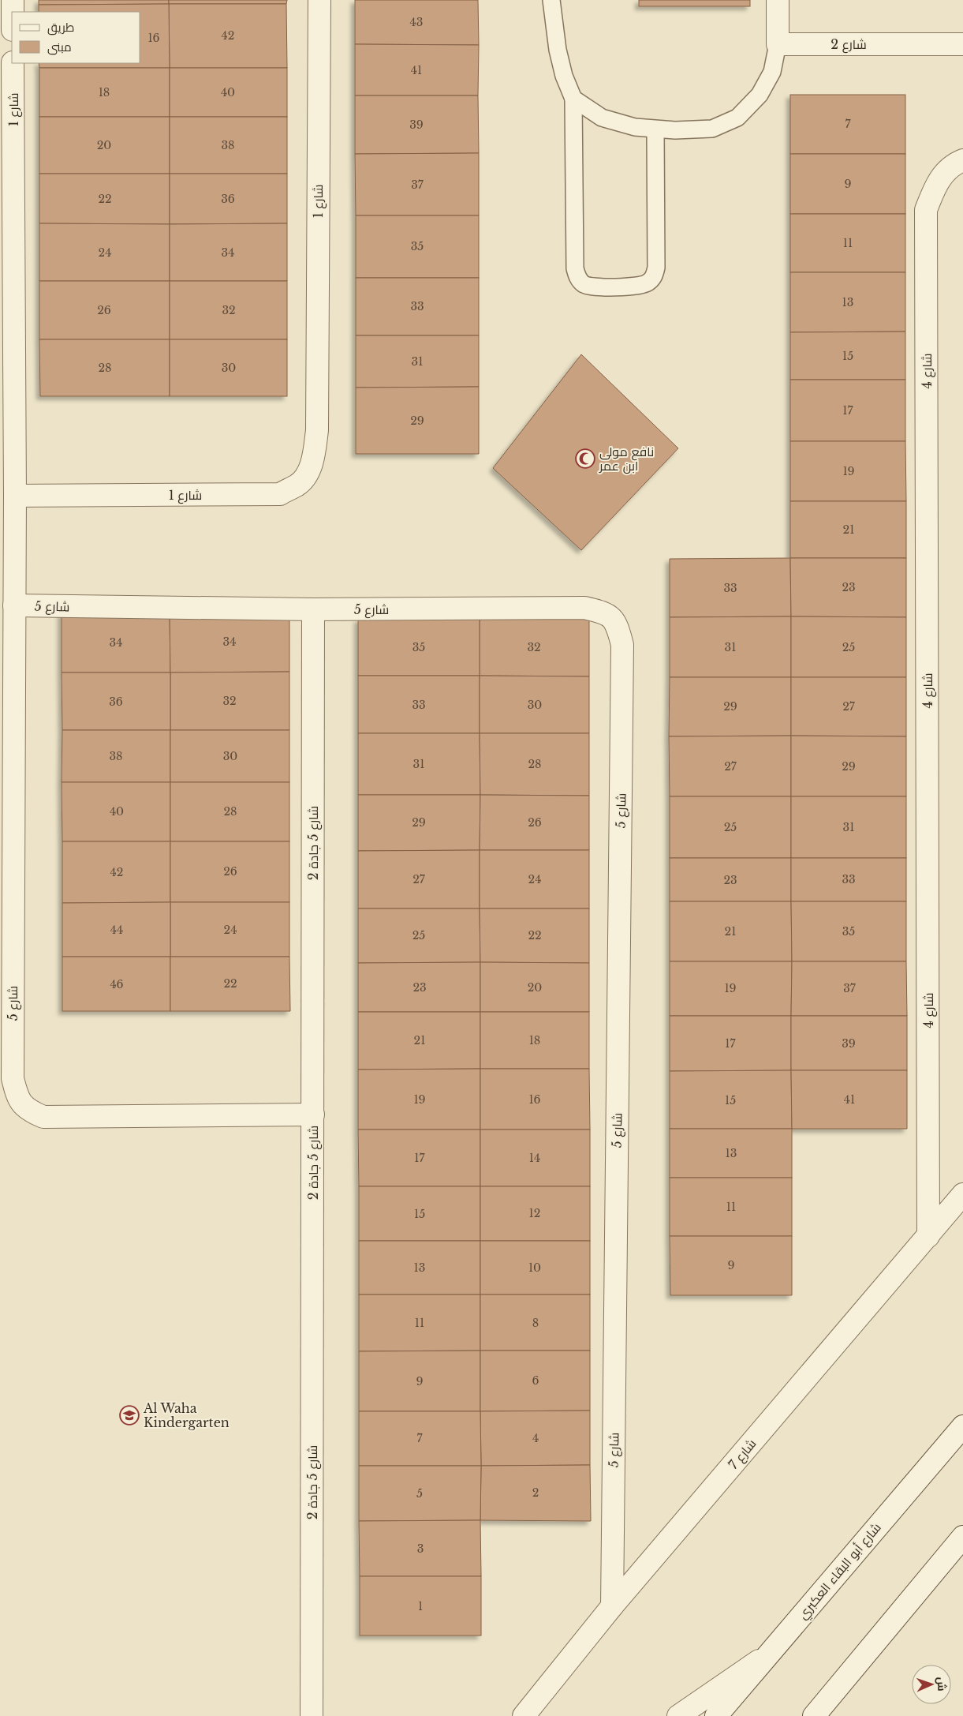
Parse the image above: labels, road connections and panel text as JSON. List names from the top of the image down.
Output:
{
  "streets": {
    "street": [
      "شارع 2",
      "شارع 1",
      "شارع 4",
      "شارع 5",
      "شارع 5 جادة 2",
      "شارع 7",
      "شارع أبو البقاء العكبري"
    ]
  },
  "crossings": [
    ["شارع 1", "شارع 5"],
    ["شارع 4", "شارع 7"],
    ["شارع 5", "شارع 5 جادة 2"],
    ["شارع 5", "شارع 7"]
  ],
  "places": {
    "mosque": ["نافع مولى ابن عمر"],
    "school or university": ["Al Waha Kindergarten"]
  },
  "house_numbers": [
    "43",
    "42",
    "16",
    "41",
    "18",
    "40",
    "7",
    "39",
    "20",
    "38",
    "9",
    "37",
    "22",
    "36",
    "11",
    "35",
    "24",
    "34",
    "13",
    "33",
    "26",
    "32",
    "15",
    "31",
    "28",
    "30",
    "17",
    "29",
    "19",
    "21",
    "23",
    "33",
    "34",
    "34",
    "35",
    "32",
    "31",
    "25",
    "32",
    "36",
    "33",
    "30",
    "29",
    "27",
    "38",
    "30",
    "31",
    "28",
    "27",
    "29",
    "40",
    "28",
    "29",
    "26",
    "25",
    "31",
    "26",
    "42",
    "27",
    "24",
    "33",
    "23",
    "44",
    "24",
    "21",
    "35",
    "25",
    "22",
    "22",
    "46",
    "23",
    "20",
    "19",
    "37",
    "21",
    "18",
    "17",
    "39",
    "19",
    "16",
    "41",
    "15",
    "13",
    "17",
    "14",
    "11",
    "12",
    "15",
    "9",
    "13",
    "10",
    "11",
    "8",
    "6",
    "9",
    "7",
    "4",
    "2",
    "5",
    "3",
    "1"
  ],
  "legend": ["طريق", "مبنى"],
  "north": "right"
}
